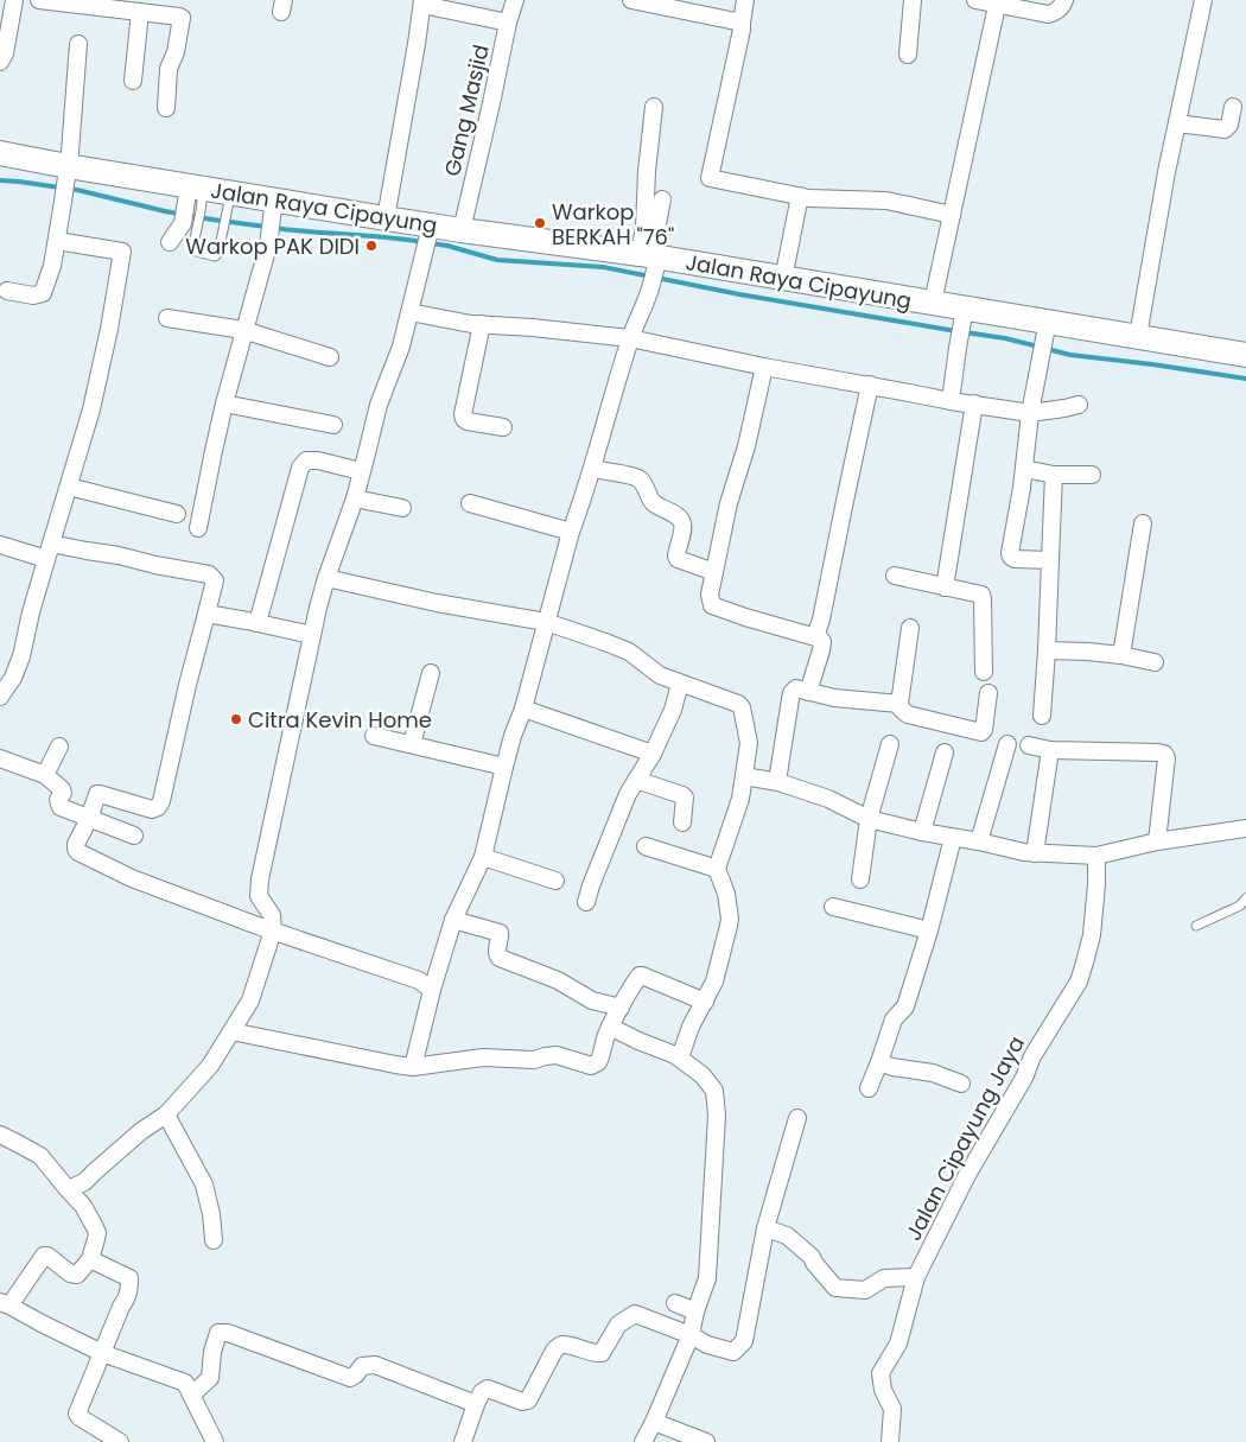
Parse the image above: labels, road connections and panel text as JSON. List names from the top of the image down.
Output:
{
  "streets": {
    "main road": ["Jalan Raya Cipayung"],
    "street": ["Gang Masjid", "Jalan Cipayung Jaya"]
  },
  "crossings": [
    ["Gang Masjid", "Jalan Raya Cipayung"]
  ],
  "places": ["Warkop BERKAH \"76\"", "Warkop PAK DIDI", "Citra Kevin Home"]
}
